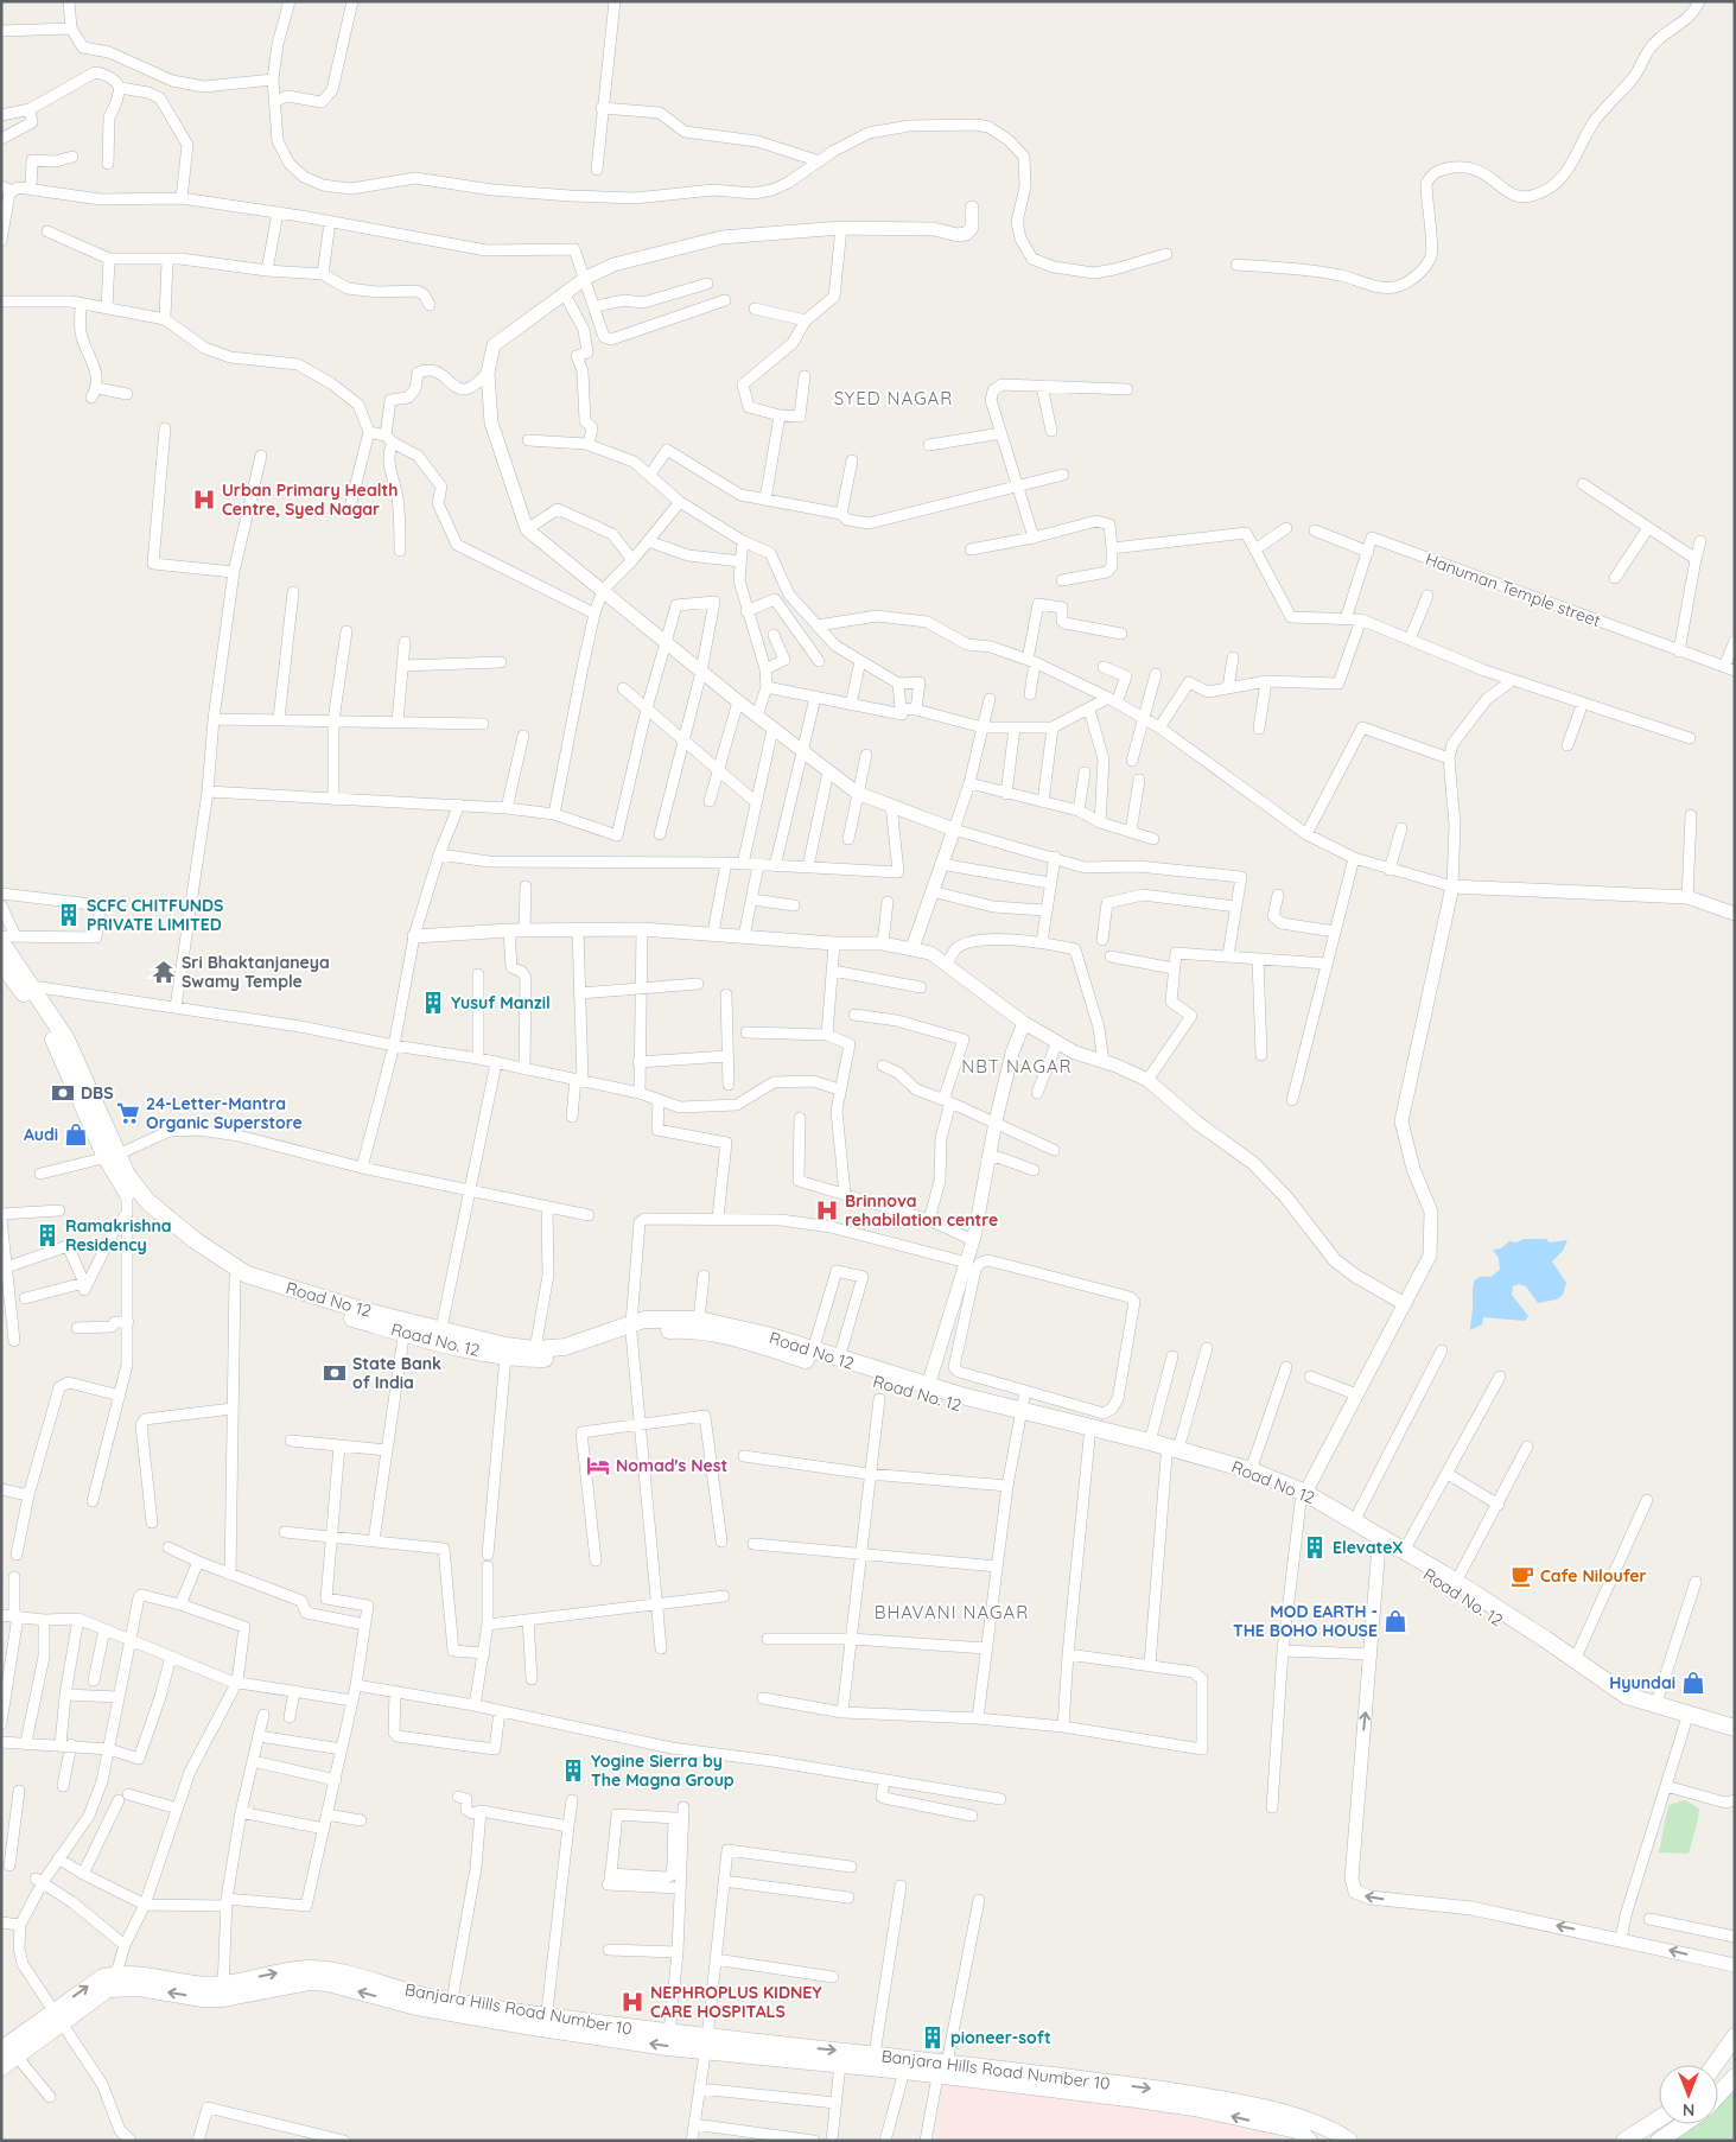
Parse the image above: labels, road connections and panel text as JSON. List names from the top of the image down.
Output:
{
  "streets": {
    "main road": ["Road No 12", "Road No. 12", "Banjara Hills Road Number 10"],
    "street": ["Hanuman Temple street"]
  },
  "crossings": [
    ["Road No 12", "Road No. 12"]
  ],
  "districts": ["SYED NAGAR", "NBT NAGAR", "BHAVANI NAGAR"],
  "places": {
    "hospital": ["Urban Primary Health Centre, Syed Nagar", "Brinnova rehabilation centre", "NEPHROPLUS KIDNEY CARE HOSPITALS"],
    "building": [
      "SCFC CHITFUNDS PRIVATE LIMITED",
      "Yusuf Manzil",
      "Ramakrishna Residency",
      "ElevateX",
      "Yogine Sierra by The Magna Group",
      "pioneer-soft"
    ],
    "temple": ["Sri Bhaktanjaneya Swamy Temple"],
    "bank": ["DBS", "State Bank of India"],
    "supermarket": ["24-Letter-Mantra Organic Superstore"],
    "shop": ["Audi", "MOD EARTH - THE BOHO HOUSE", "Hyundai"],
    "hotel": ["Nomad's Nest"],
    "cafe": ["Cafe Niloufer"]
  },
  "north": "bottom"
}
